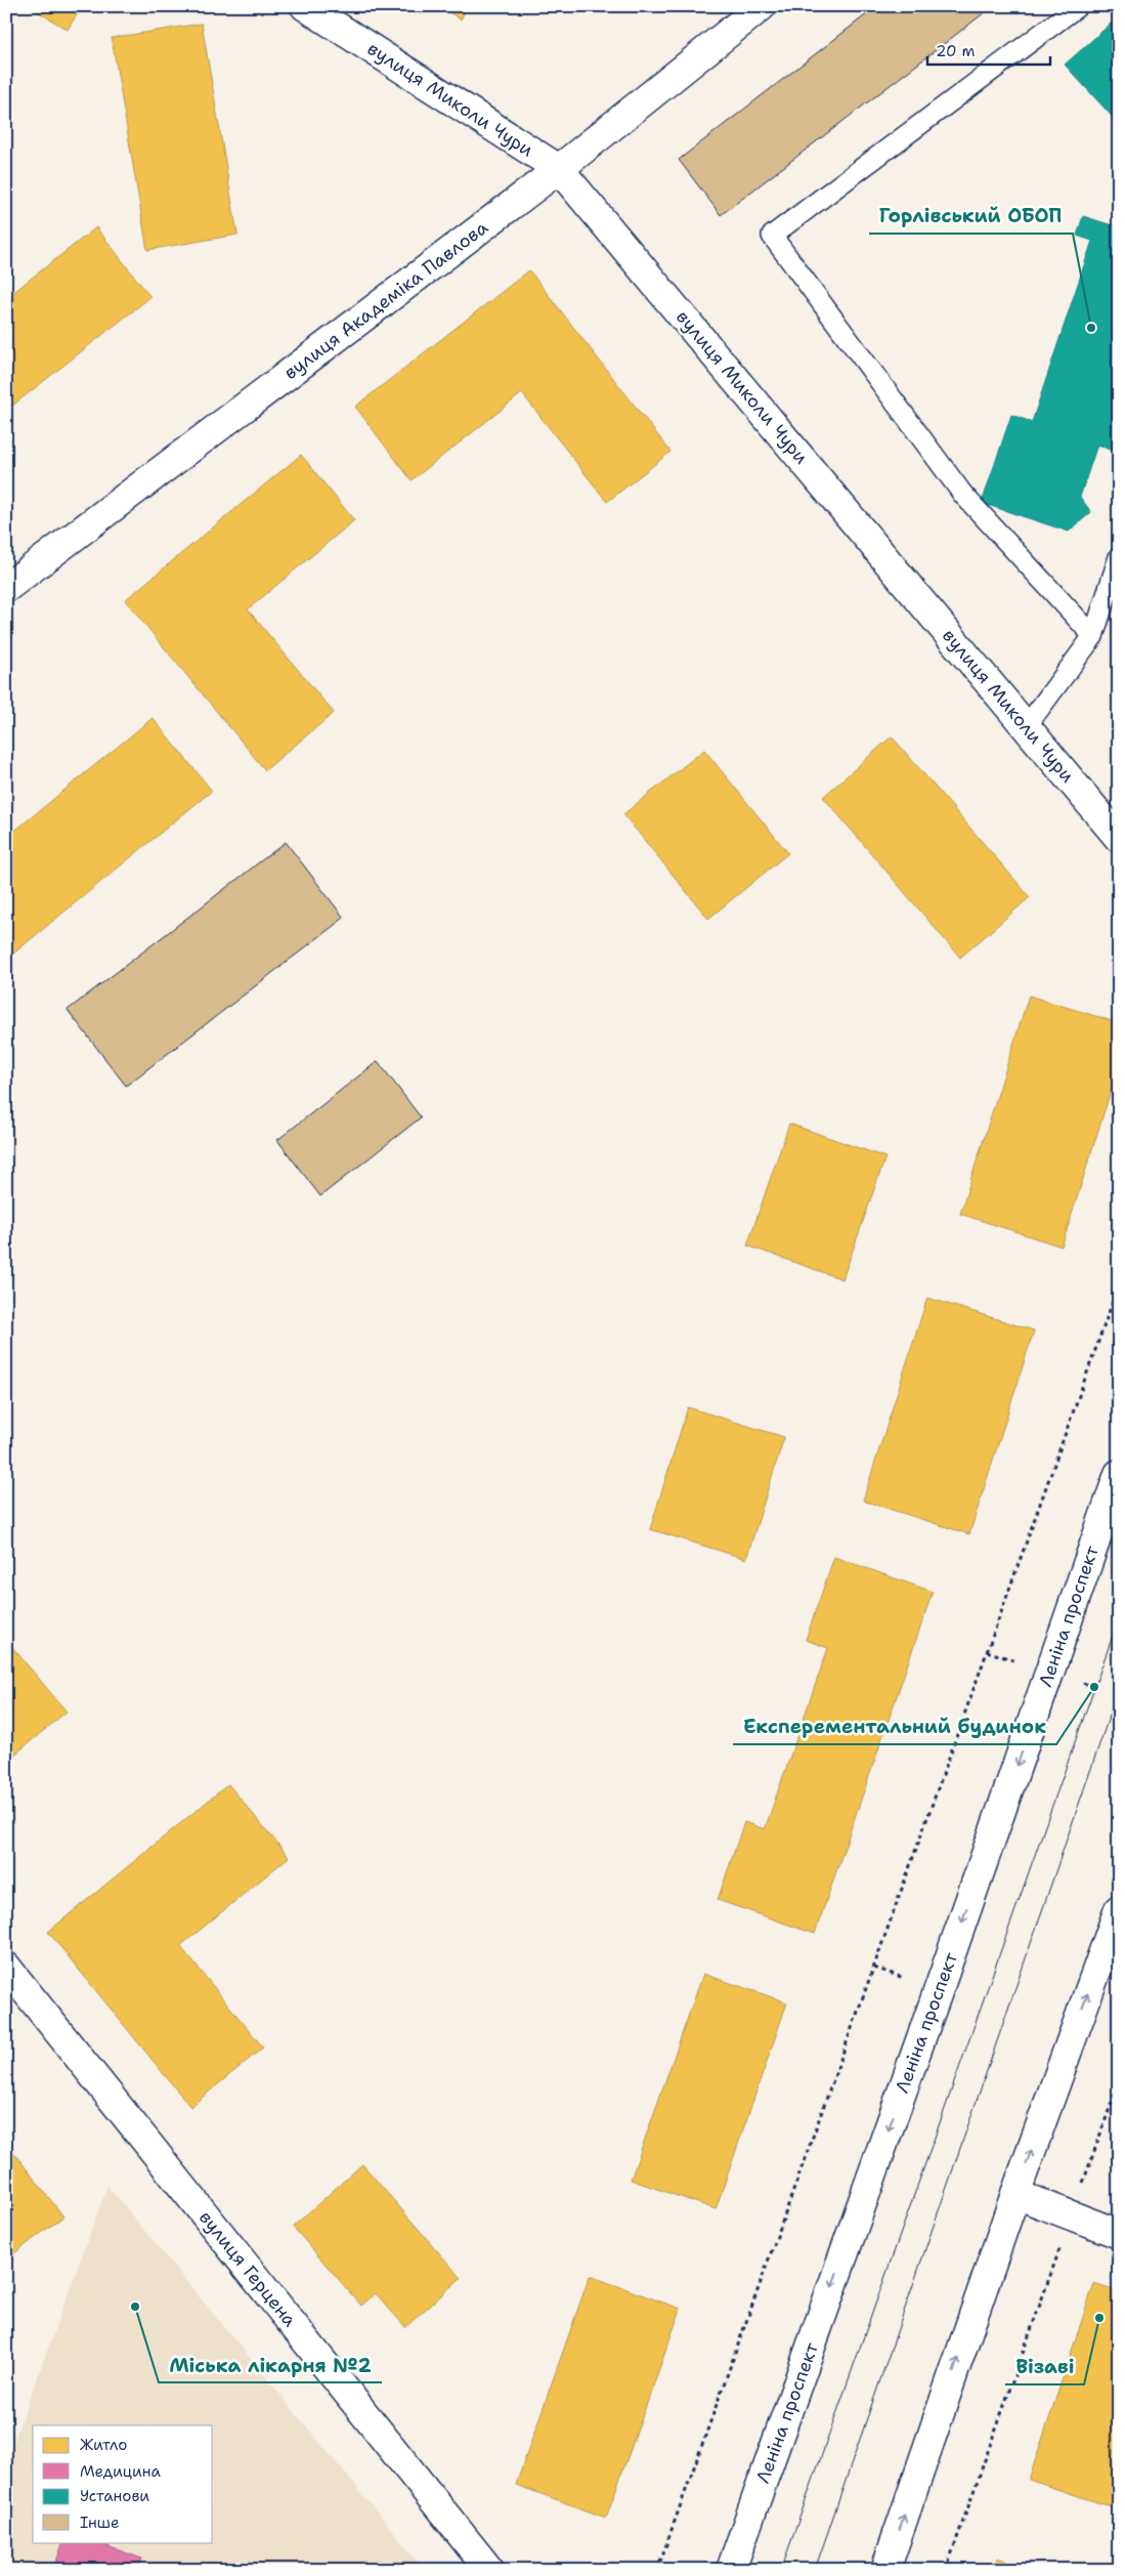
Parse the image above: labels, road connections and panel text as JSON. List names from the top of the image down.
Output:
{
  "streets": {
    "street": [
      "вулиця Миколи Чури",
      "вулиця Академіка Павлова",
      "Леніна проспект",
      "вулиця Герцена"
    ]
  },
  "crossings": [
    ["вулиця Миколи Чури", "вулиця Академіка Павлова"]
  ],
  "places": [
    "Горлівський ОБОП",
    "Експерементальний будинок",
    "Міська лікарня №2",
    "Візаві"
  ],
  "legend": [
    "Житло",
    "Медицина",
    "Установи",
    "Інше"
  ],
  "scale_bar": "20 m"
}
